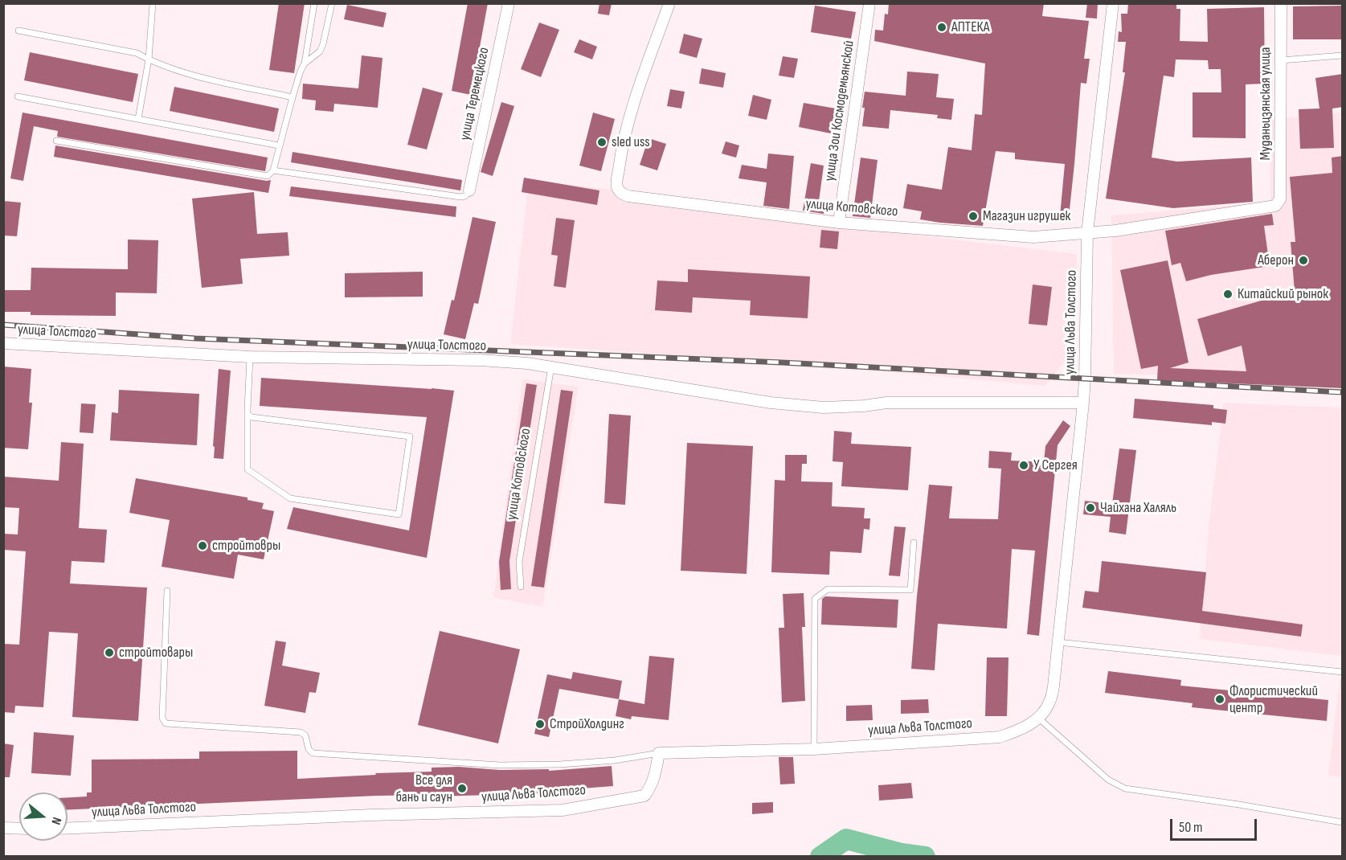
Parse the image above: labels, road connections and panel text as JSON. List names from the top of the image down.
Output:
{
  "streets": {
    "street": [
      "улица Теремецкого",
      "Муданьцзянская улица",
      "улица Зои Космодемьянской",
      "улица Котовского",
      "улица Льва Толстого",
      "улица Толстого"
    ]
  },
  "crossings": [
    ["Муданьцзянская улица", "улица Котовского"],
    ["улица Зои Космодемьянской", "улица Котовского"],
    ["улица Котовского", "улица Льва Толстого"],
    ["улица Котовского", "улица Толстого"],
    ["улица Льва Толстого", "улица Толстого"]
  ],
  "places": [
    "АПТЕКА",
    "sled uss",
    "Магазин игрушек",
    "Аберон",
    "Китайский рынок",
    "У Сергея",
    "Чайхана Халяль",
    "стройтовры",
    "стройтовары",
    "Флористический центр",
    "СтройХолдинг",
    "Все для бань и саун"
  ],
  "scale_bar": "50 m",
  "north": "right"
}
